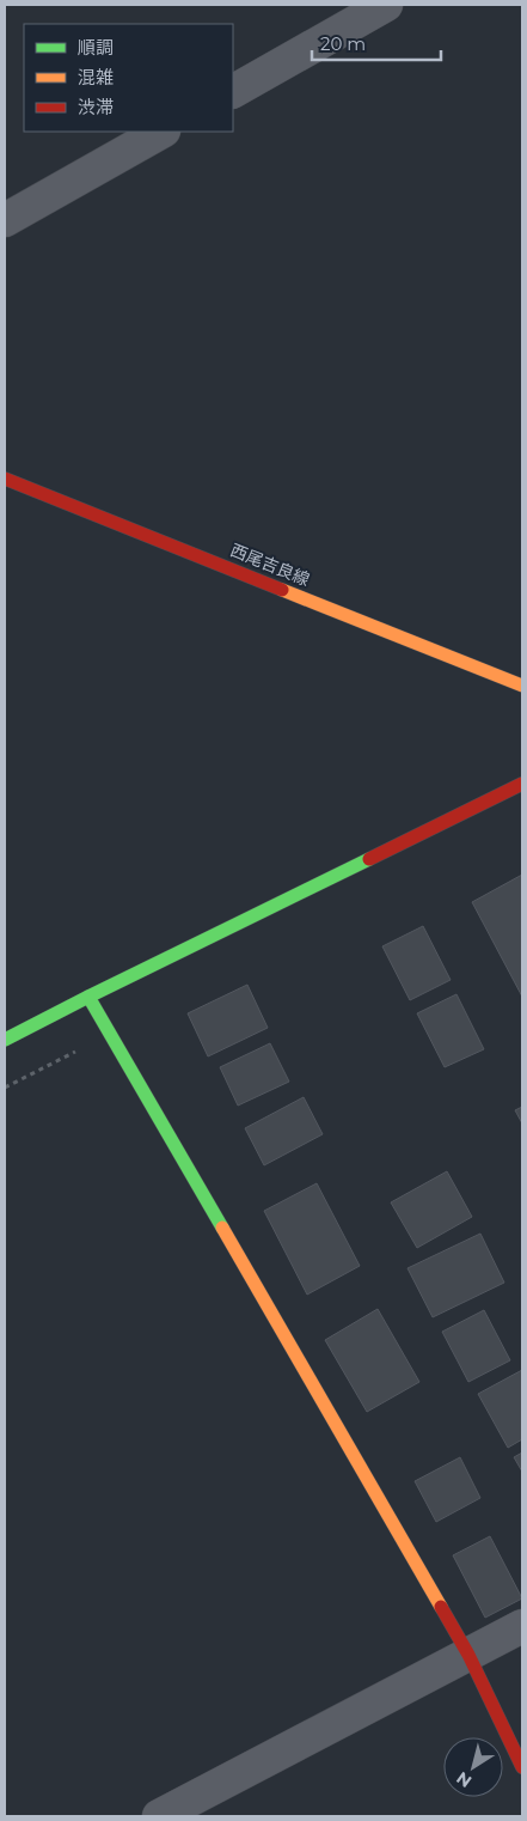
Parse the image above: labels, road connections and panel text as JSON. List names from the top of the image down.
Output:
{
  "streets": {
    "street": ["西尾吉良線"]
  },
  "legend": ["順調", "混雑", "渋滞"],
  "scale_bar": "20 m",
  "north": "bottom left"
}
